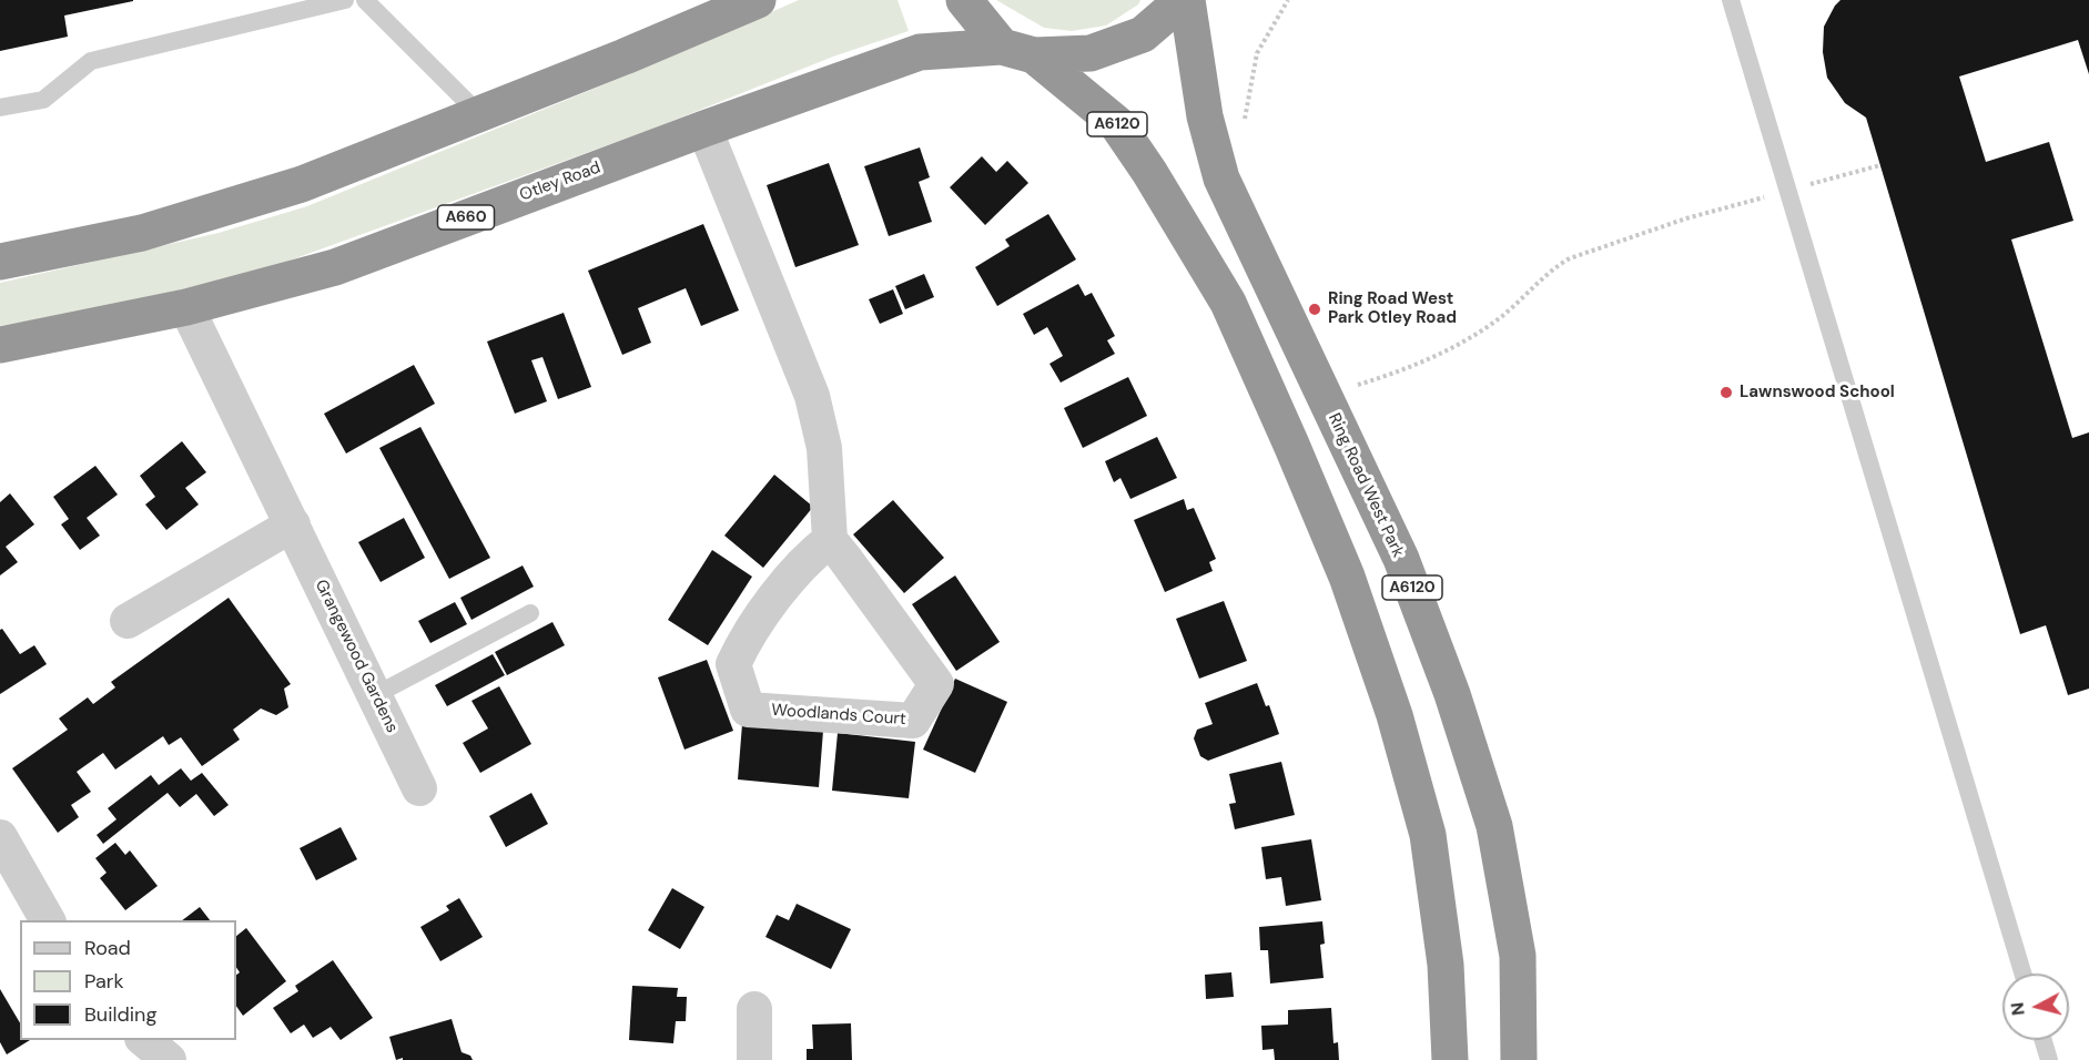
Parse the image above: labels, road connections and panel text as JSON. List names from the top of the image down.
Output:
{
  "streets": {
    "highway": [
      "A6120",
      "Otley Road",
      "A660",
      "Ring Road West Park"
    ],
    "street": ["Grangewood Gardens", "Woodlands Court"]
  },
  "crossings": [
    ["A6120", "Otley Road"],
    ["A6120", "Ring Road West Park"],
    ["Otley Road", "Grangewood Gardens"]
  ],
  "places": ["Ring Road West Park Otley Road", "Lawnswood School"],
  "legend": ["Road", "Park", "Building"],
  "north": "left"
}
